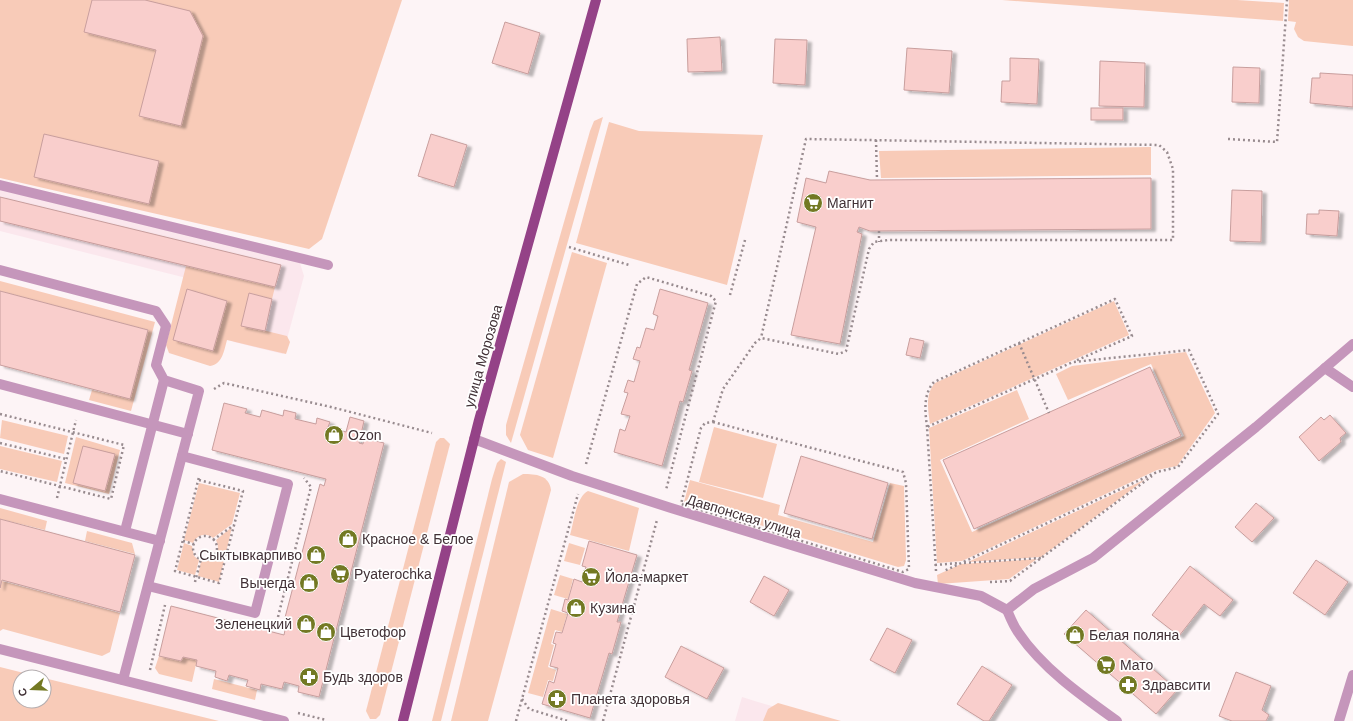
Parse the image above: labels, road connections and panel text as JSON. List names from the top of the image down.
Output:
{
  "streets": {
    "main road": ["улица Морозова"],
    "street": ["Давпонская улица"]
  },
  "crossings": [
    ["улица Морозова", "Давпонская улица"]
  ],
  "places": {
    "supermarket": [
      "Магнит",
      "Pyaterochka",
      "Йола-маркет",
      "Мато"
    ],
    "shop": [
      "Ozon",
      "Красное & Белое",
      "Сыктывкарпиво",
      "Вычегда",
      "Кузина",
      "Зеленецкий",
      "Цветофор",
      "Белая поляна"
    ],
    "pharmacy": ["Будь здоров", "Здравсити", "Планета здоровья"]
  },
  "north": "left"
}
